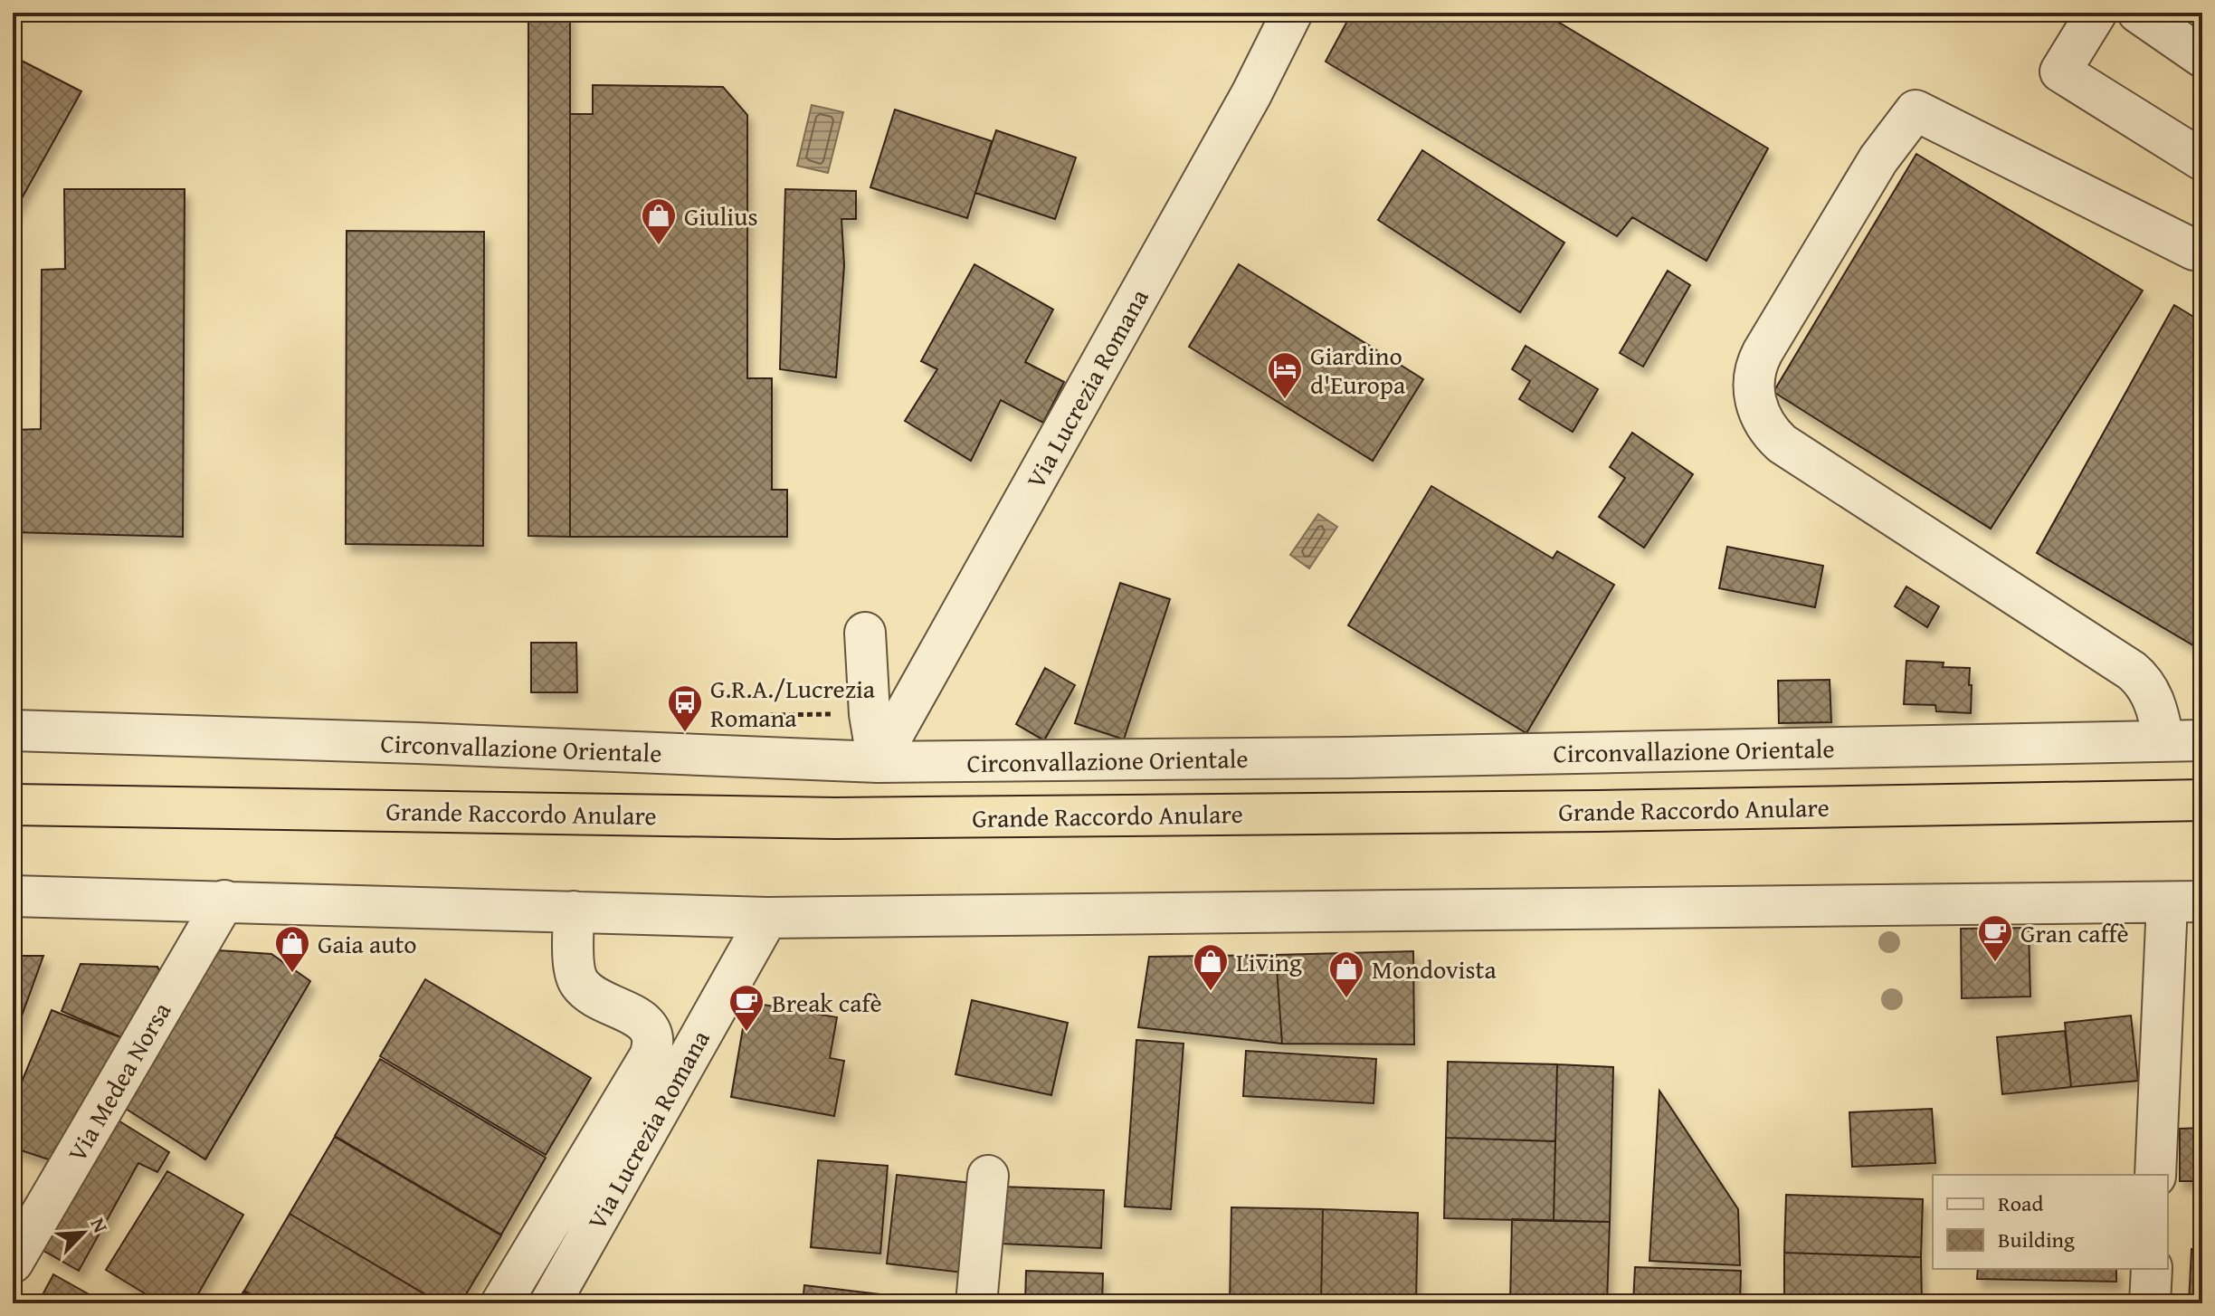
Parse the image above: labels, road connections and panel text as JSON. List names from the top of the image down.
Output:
{
  "streets": {
    "highway": ["Grande Raccordo Anulare"],
    "street": ["Via Lucrezia Romana", "Circonvallazione Orientale", "Via Medea Norsa"]
  },
  "crossings": [
    ["Via Lucrezia Romana", "Circonvallazione Orientale"]
  ],
  "places": {
    "shop": [
      "Giulius",
      "Gaia auto",
      "Living",
      "Mondovista"
    ],
    "hotel": ["Giardino d'Europa"],
    "bus stop": ["G.R.A./Lucrezia Romana"],
    "cafe": ["Gran caffè", "Break cafè"]
  },
  "legend": ["Road", "Building"],
  "north": "top right"
}
